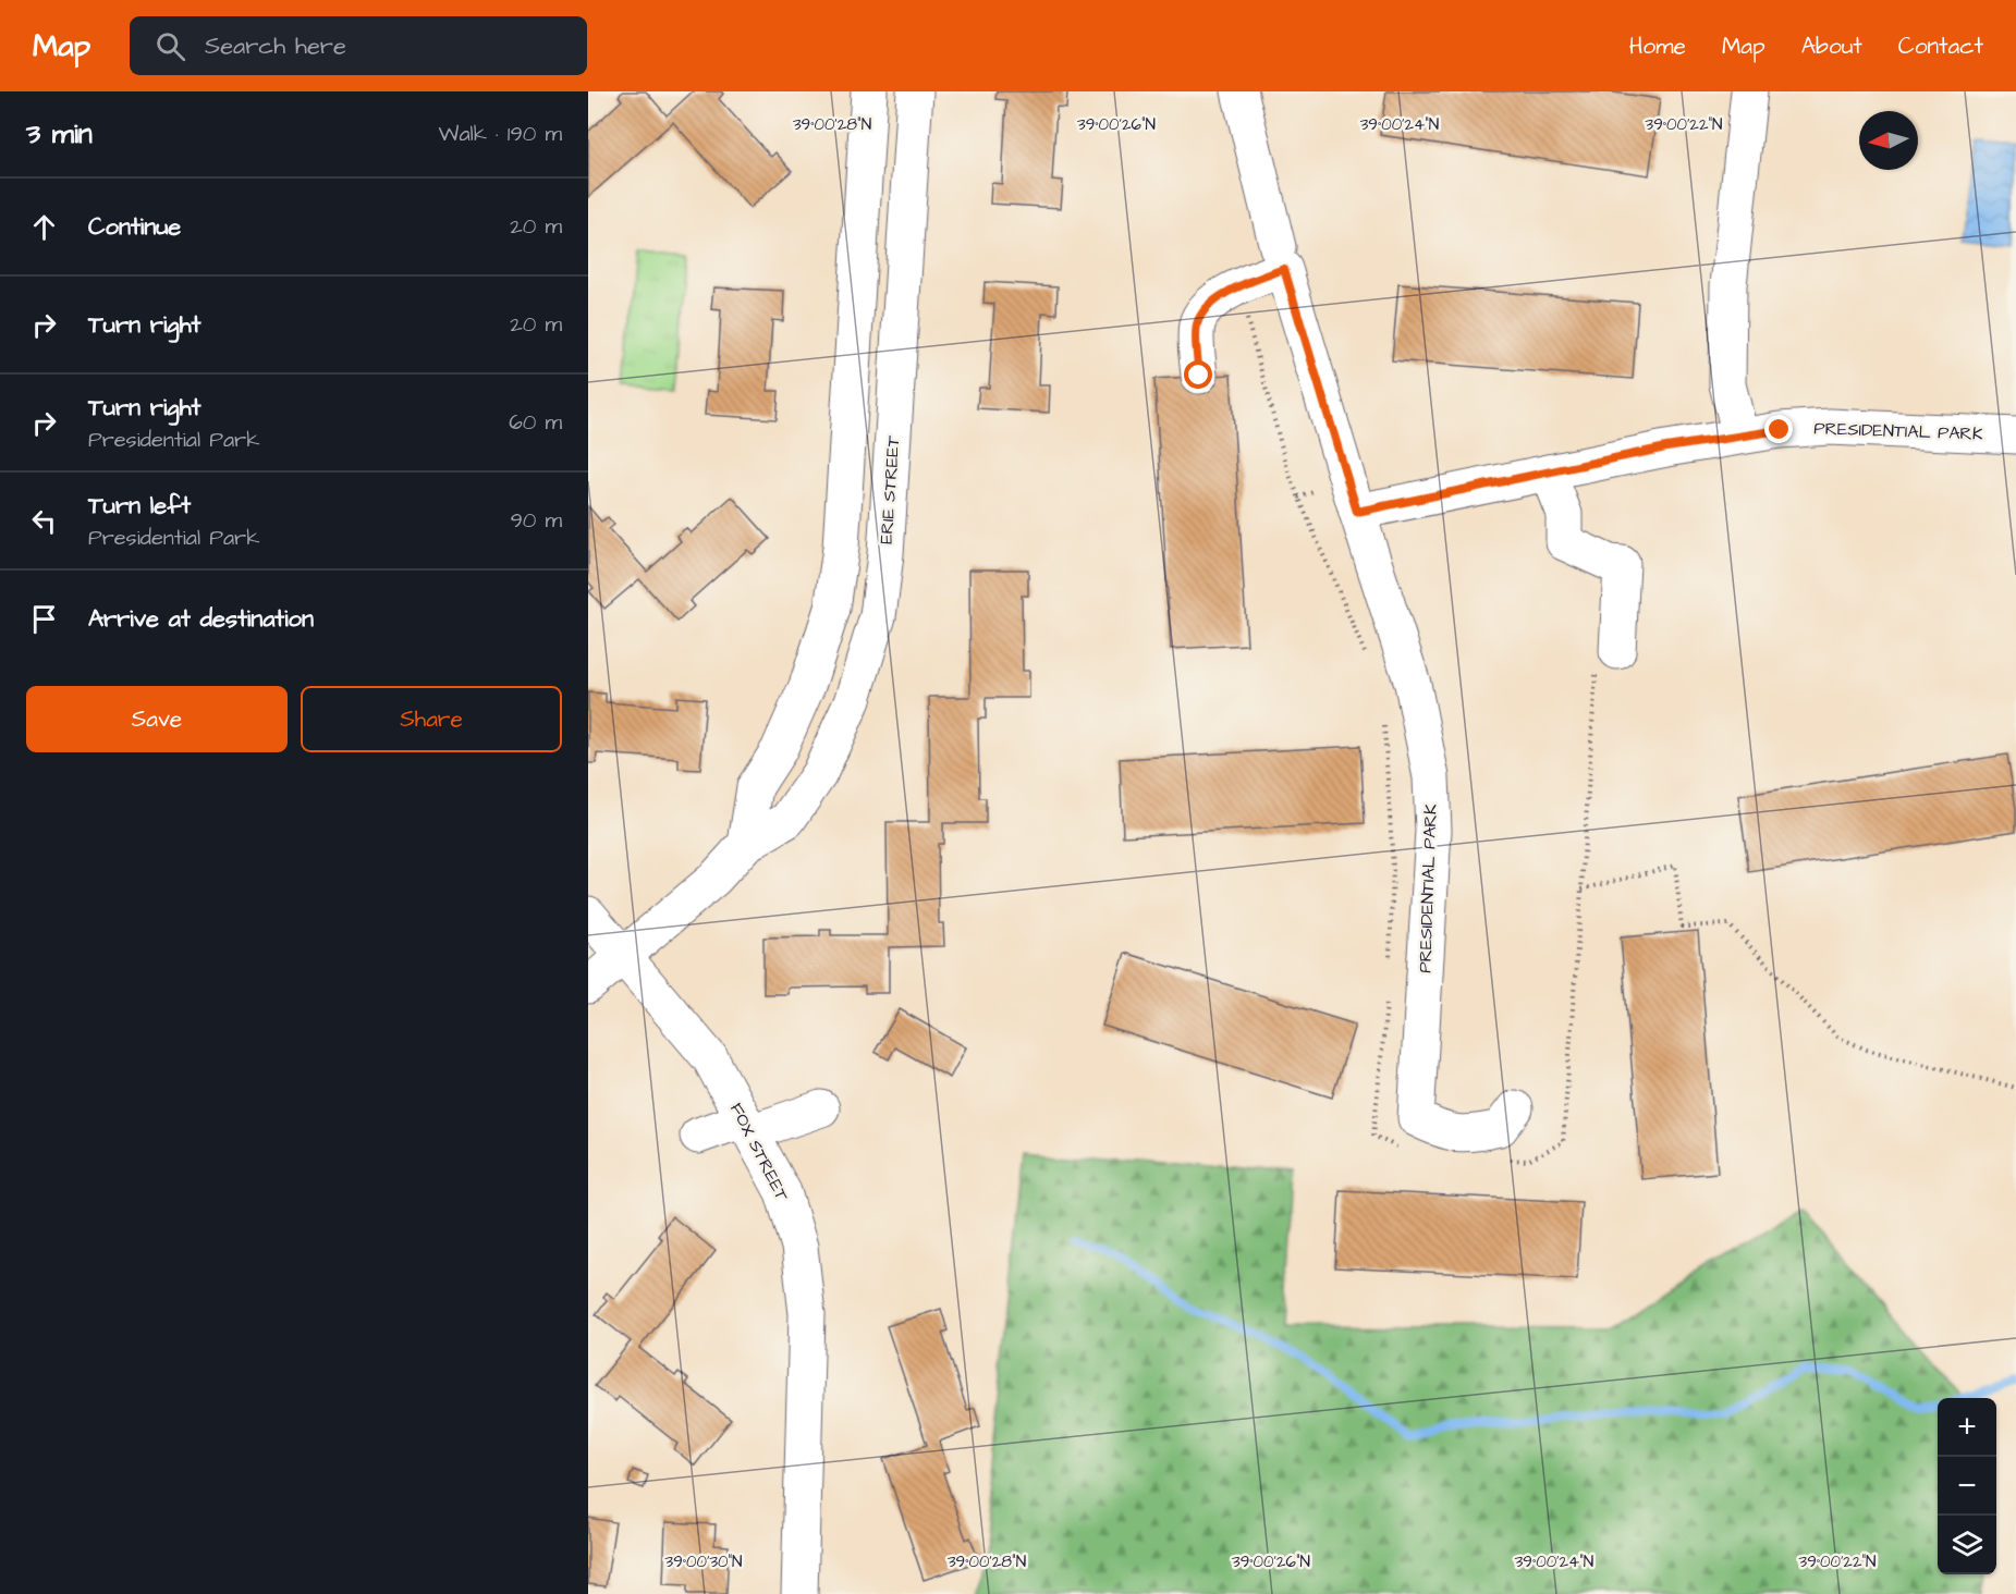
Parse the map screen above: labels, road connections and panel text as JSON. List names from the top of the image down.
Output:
{
  "streets": {
    "street": ["PRESIDENTIAL PARK", "ERIE STREET", "FOX STREET"]
  },
  "crossings": [
    ["ERIE STREET", "FOX STREET"]
  ],
  "north": "left",
  "page": {
    "header": "Map",
    "search": "Search here",
    "nav": [
      "Home",
      "Map",
      "About",
      "Contact"
    ],
    "heading": ["3 min", "Walk · 190 m"],
    "list": [
      ["Continue", "20 m"],
      ["Turn right", "20 m"],
      ["Turn right", "Presidential Park", "60 m"],
      ["Turn left", "Presidential Park", "90 m"],
      "Arrive at destination"
    ],
    "buttons": ["Save", "Share"],
    "map_buttons": ["+", "−"]
  },
  "coordinates": [
    "39°00'28\"N",
    "39°00'26\"N",
    "39°00'24\"N",
    "39°00'22\"N",
    "39°00'30\"N"
  ]
}
